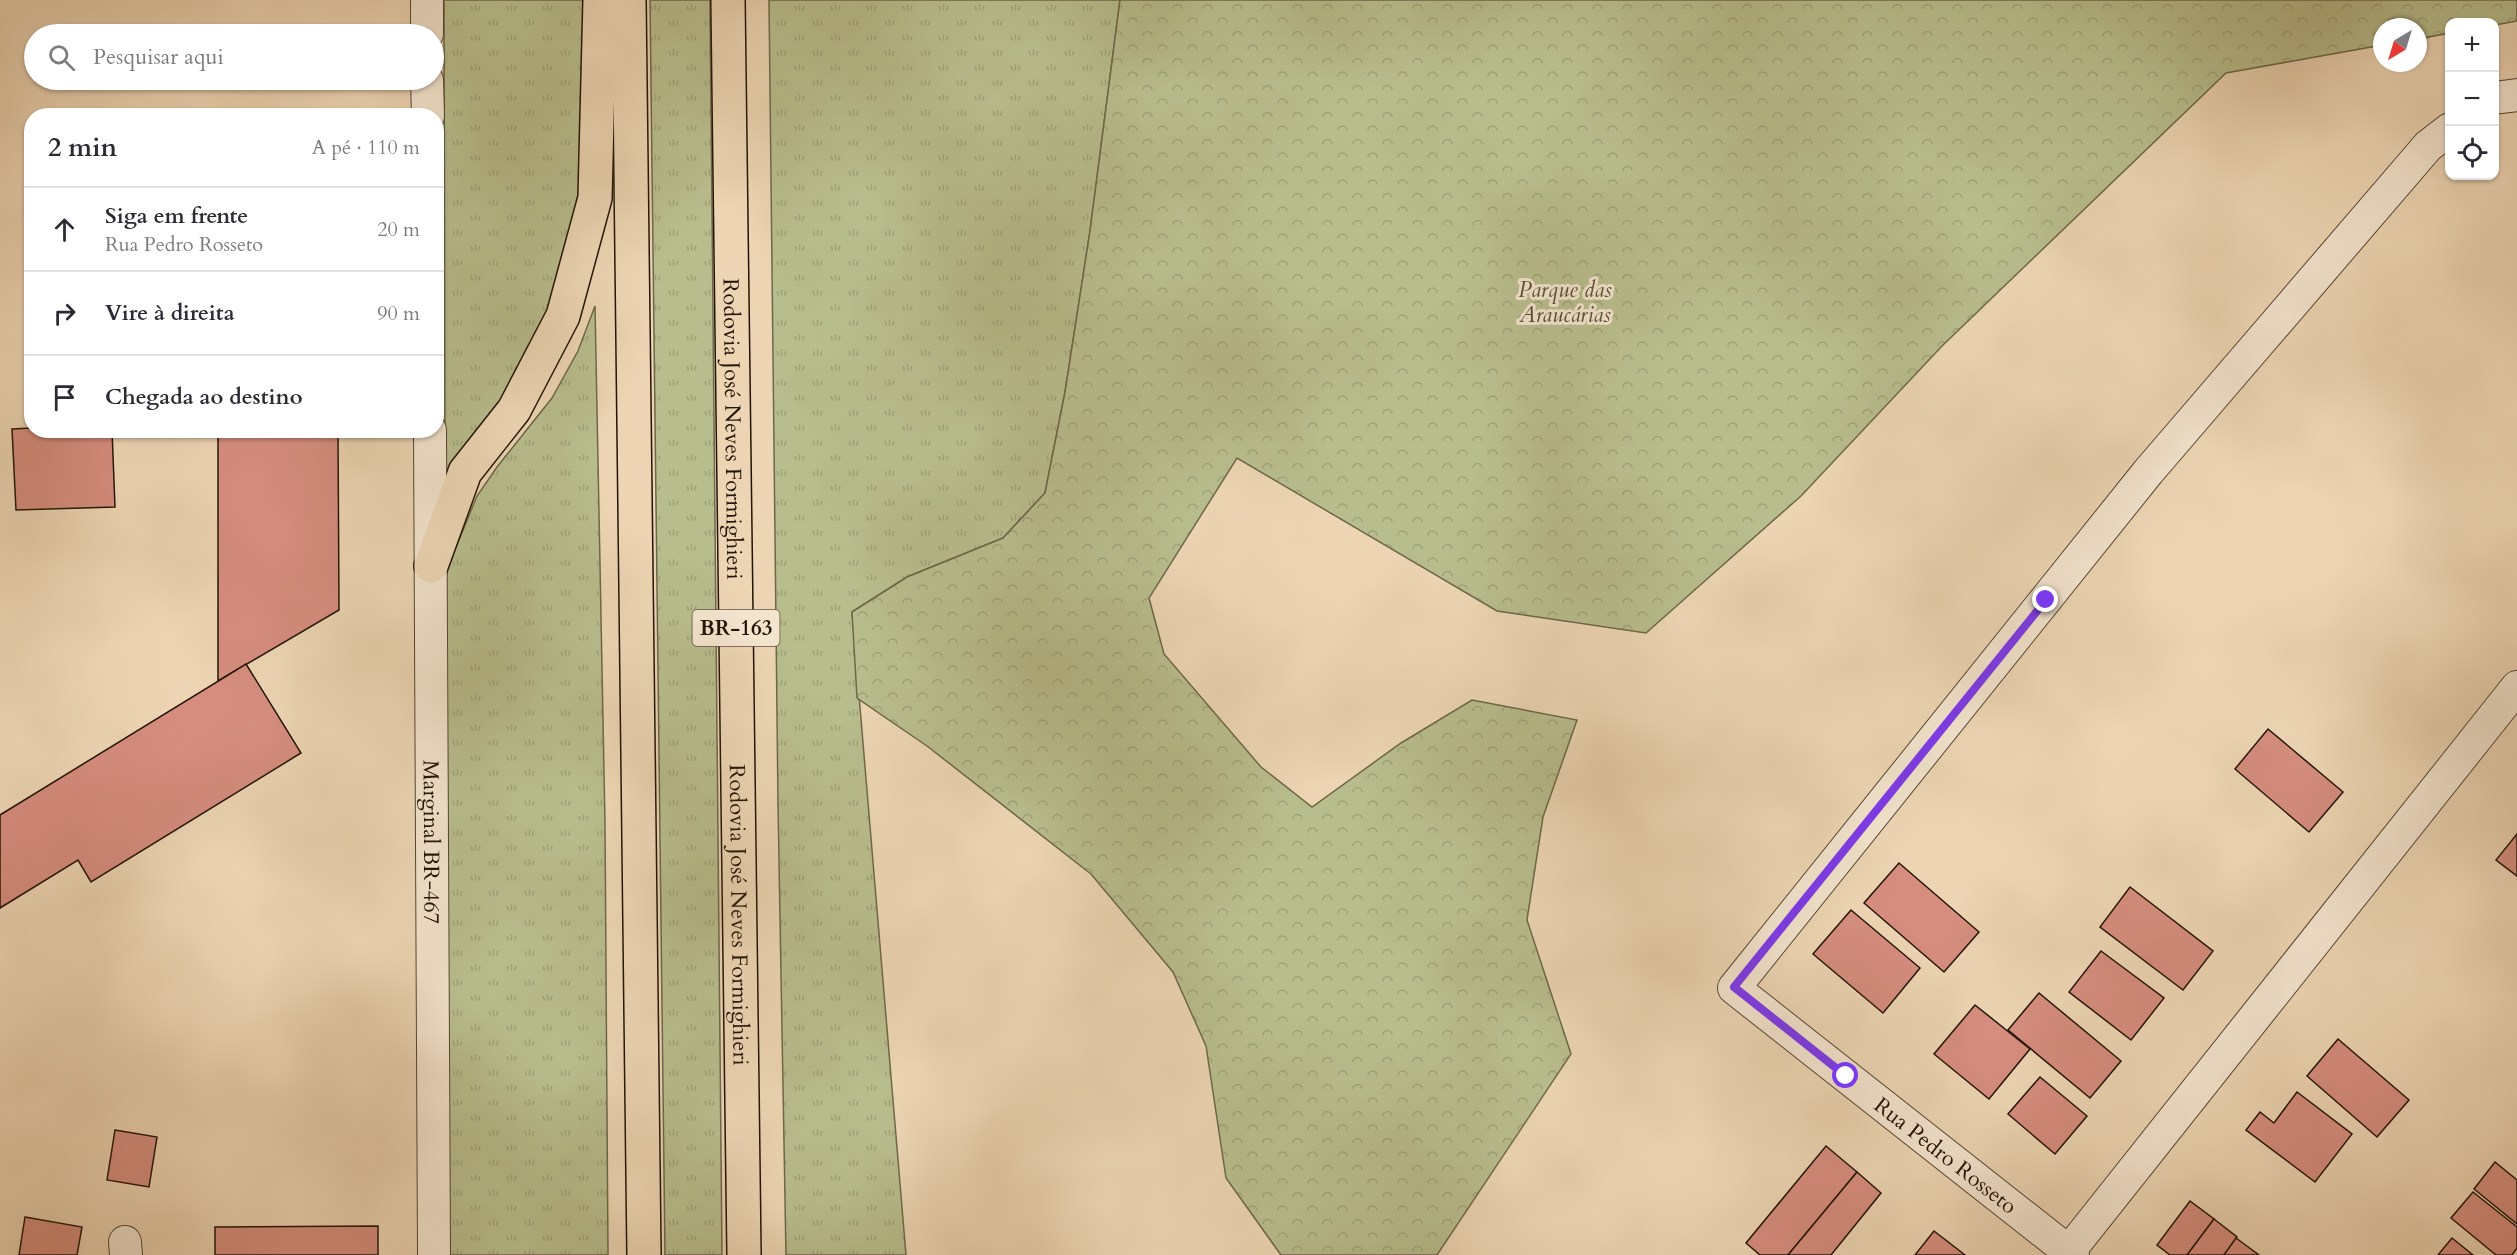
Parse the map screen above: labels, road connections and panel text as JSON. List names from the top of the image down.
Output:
{
  "streets": {
    "highway": ["Rodovia José Neves Formighieri", "BR-163"],
    "street": ["Marginal BR-467", "Rua Pedro Rosseto"]
  },
  "parks": ["Parque das Araucárias"],
  "north": "bottom left",
  "page": {
    "map_buttons": ["+", "−"],
    "search": "Pesquisar aqui",
    "heading": ["2 min", "A pé · 110 m"],
    "list": [
      ["Siga em frente", "Rua Pedro Rosseto", "20 m"],
      ["Vire à direita", "90 m"],
      "Chegada ao destino"
    ]
  }
}
